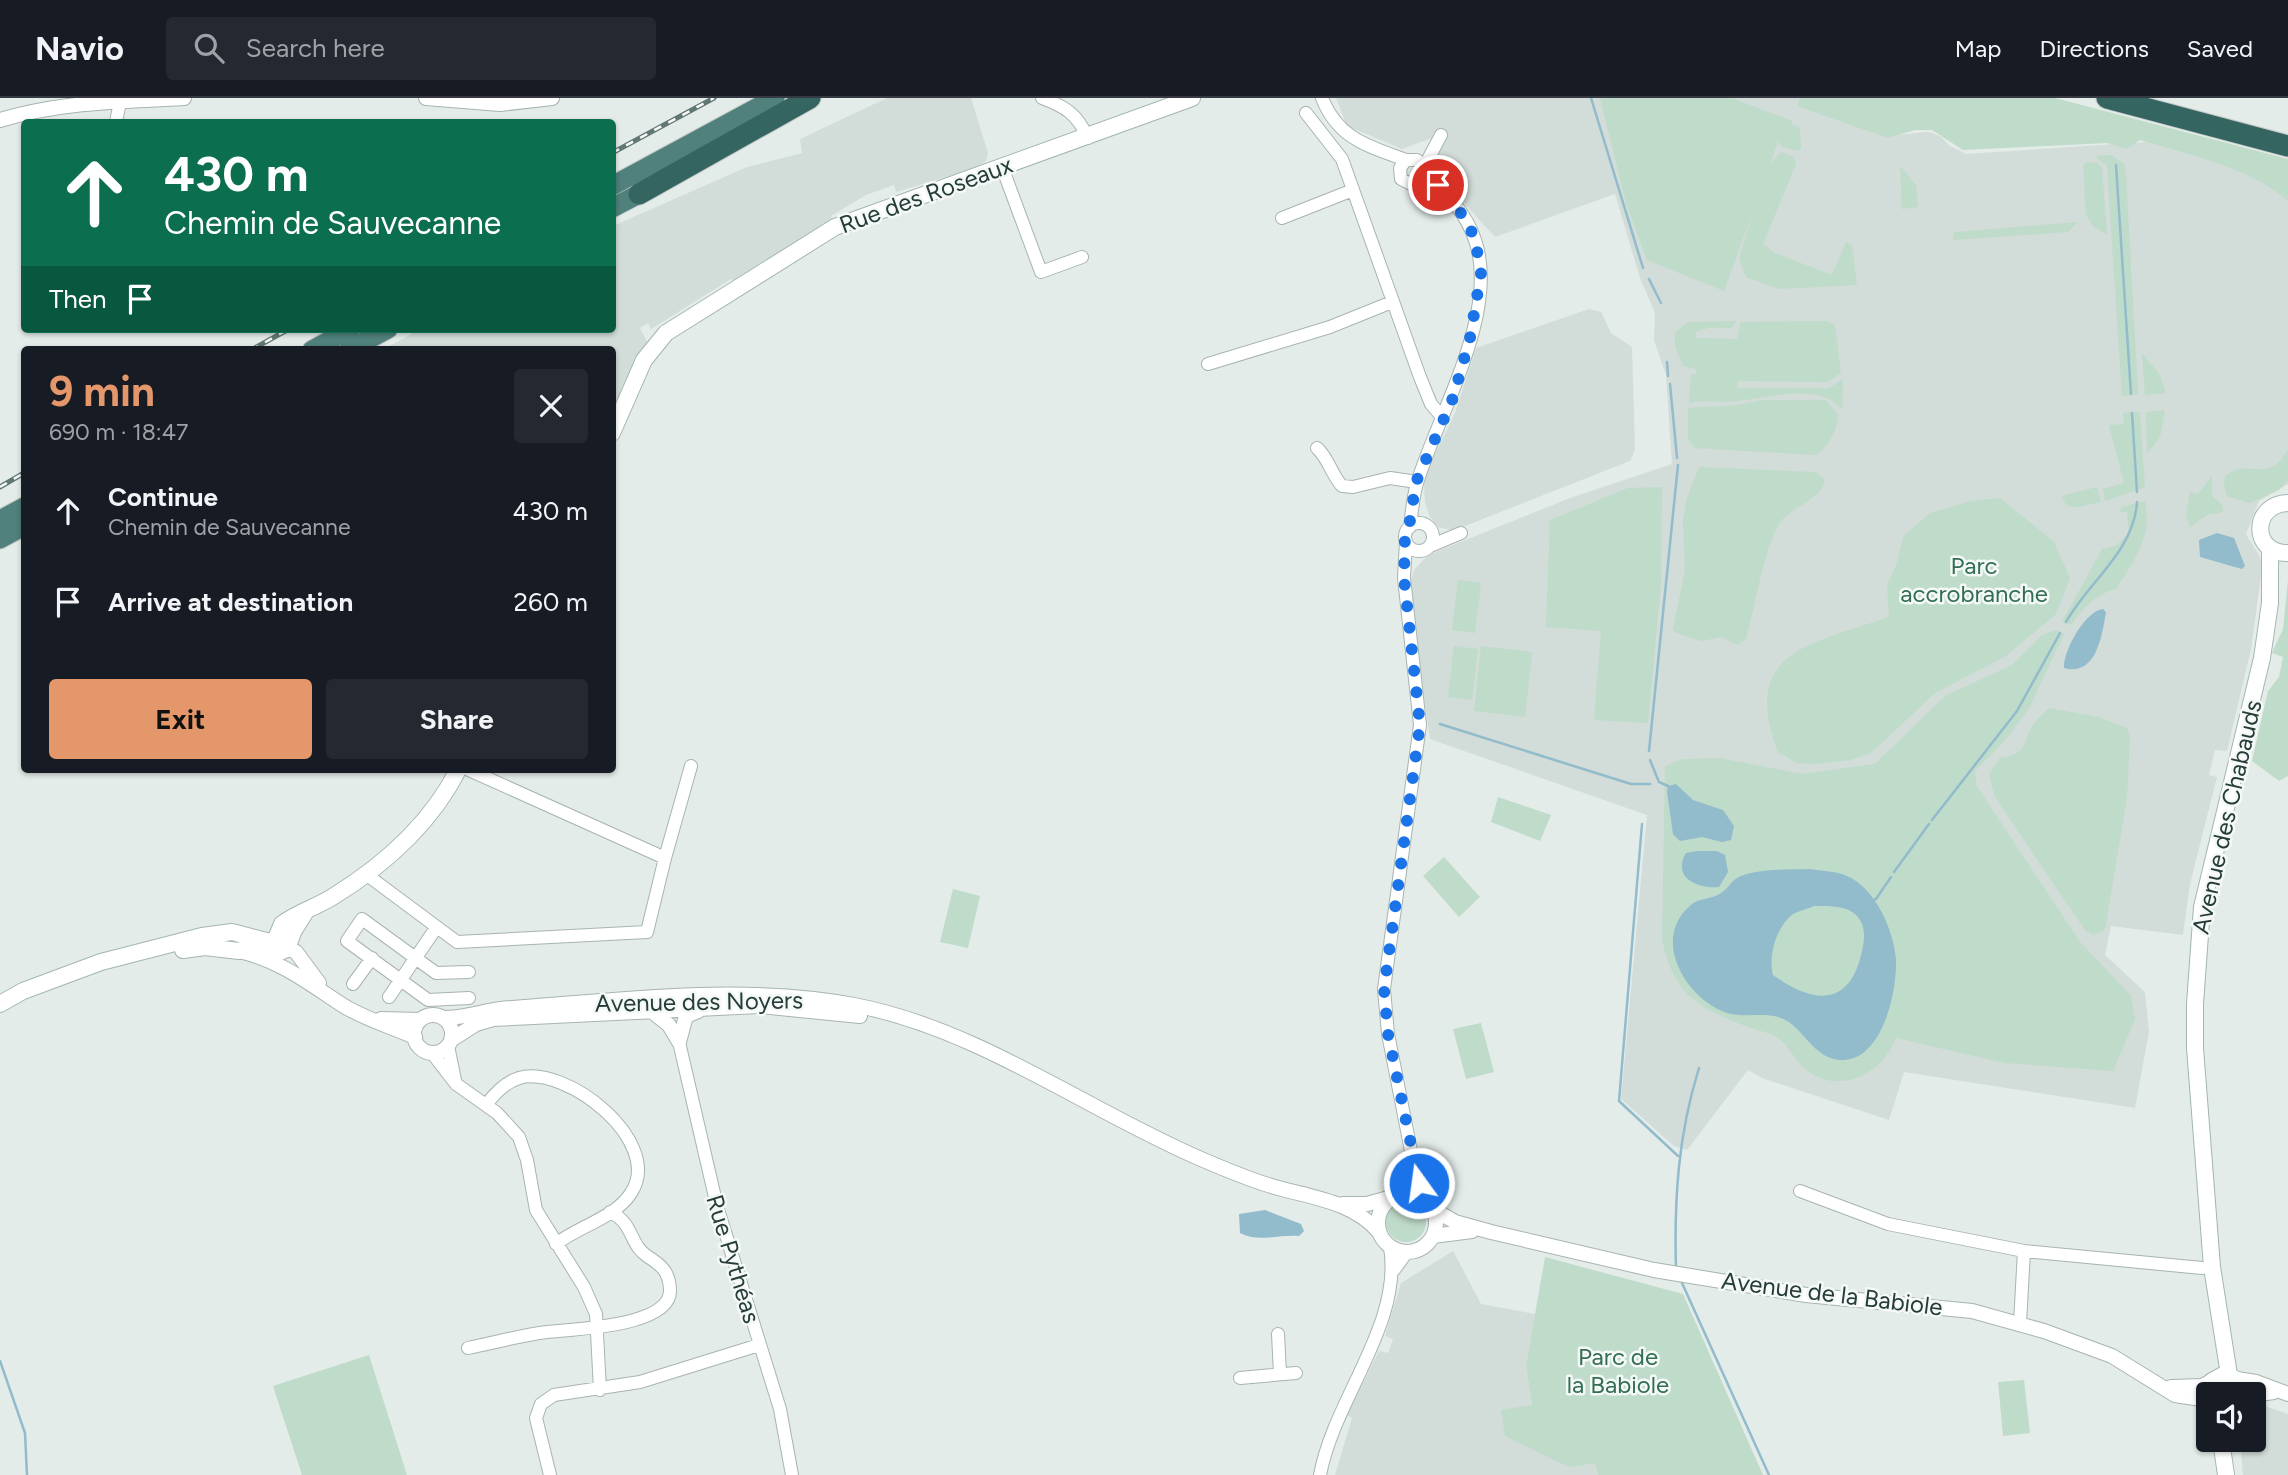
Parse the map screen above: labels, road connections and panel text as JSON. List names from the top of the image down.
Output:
{
  "streets": {
    "main road": ["Rue des Roseaux", "Avenue des Chabauds"],
    "street": ["Avenue des Noyers", "Rue Pythéas", "Avenue de la Babiole"]
  },
  "crossings": [
    ["Avenue des Noyers", "Avenue de la Babiole"]
  ],
  "parks": ["Parc accrobranche", "Parc de la Babiole"],
  "page": {
    "header": "Navio",
    "search": "Search here",
    "nav": ["Map", "Directions", "Saved"],
    "turn": ["430 m", "Chemin de Sauvecanne"],
    "then": "Then",
    "heading": ["9 min", "690 m · 18:47"],
    "list": [
      {
        "name": "Continue",
        "note": "Chemin de Sauvecanne",
        "value": "430 m"
      },
      {
        "name": "Arrive at destination",
        "value": "260 m"
      }
    ],
    "buttons": ["Exit", "Share"]
  }
}
